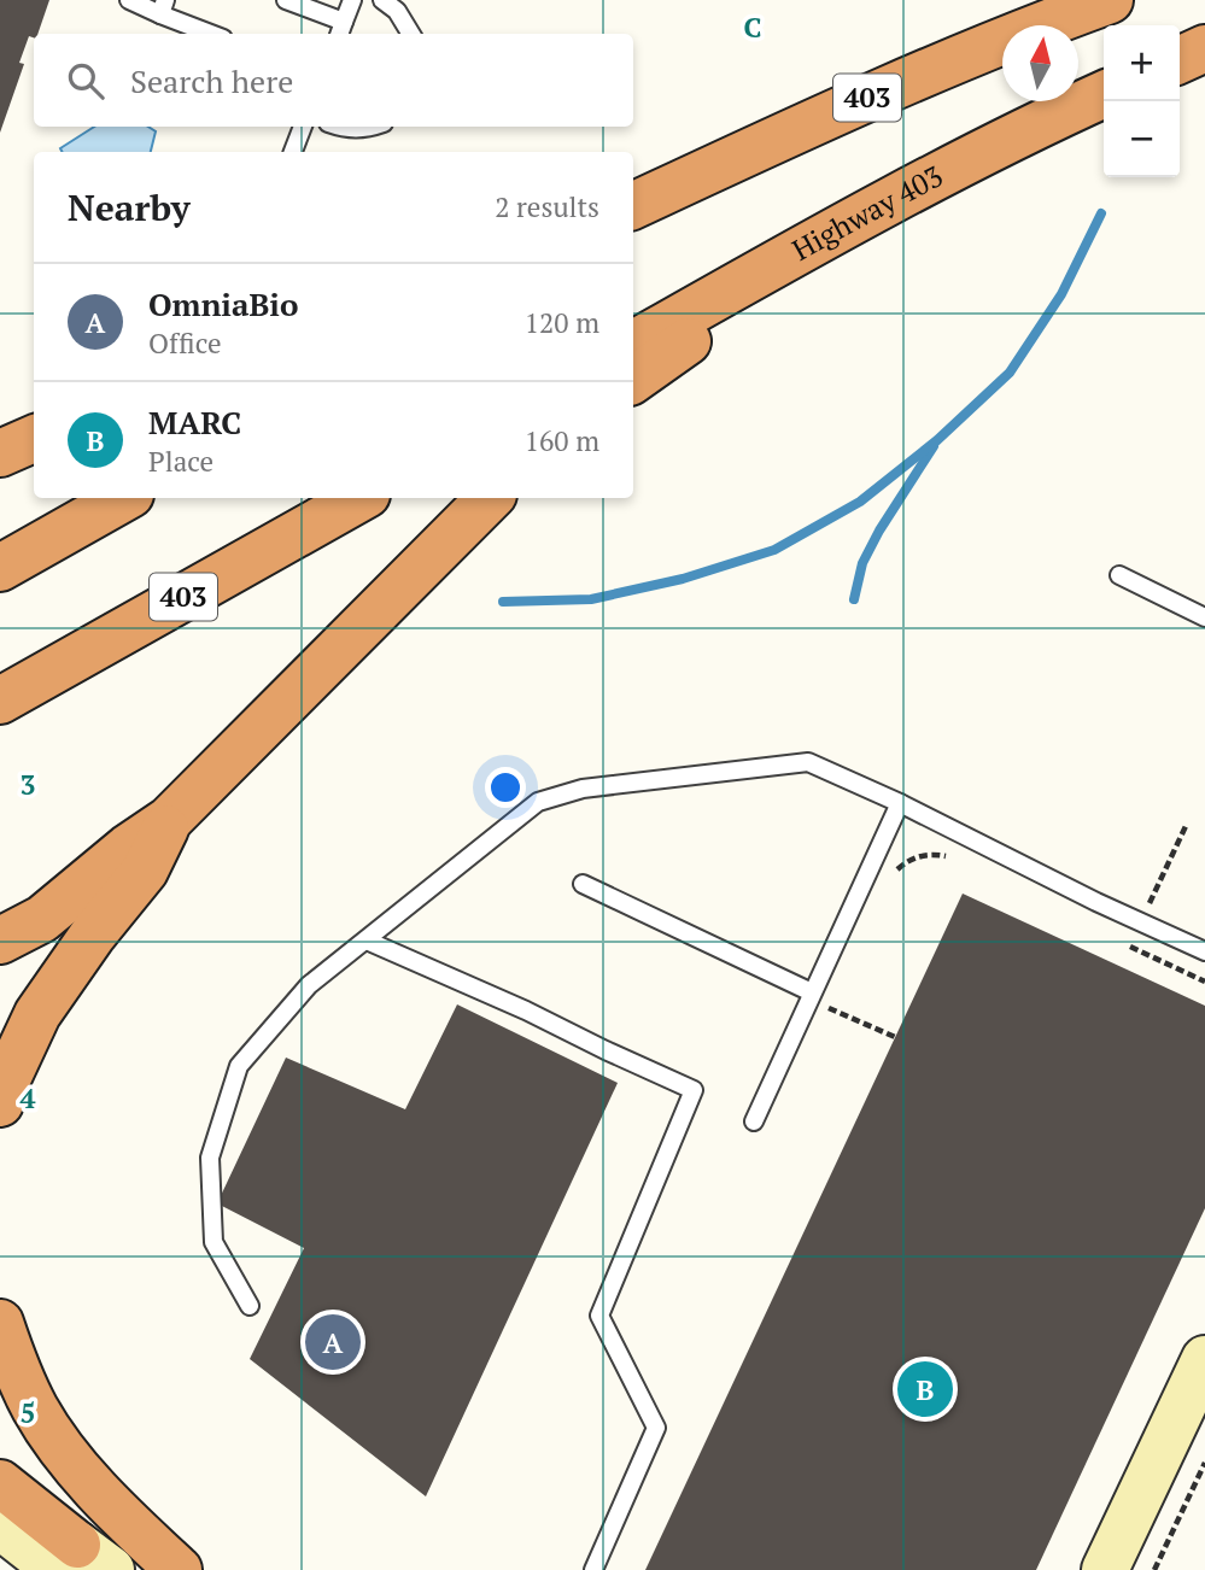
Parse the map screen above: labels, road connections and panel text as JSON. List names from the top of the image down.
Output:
{
  "streets": {
    "highway": ["403", "Highway 403"]
  },
  "north": "top",
  "page": {
    "map_buttons": ["+", "−"],
    "search": "Search here",
    "heading": ["Nearby", "2 results"],
    "list": [
      {
        "mark": "A",
        "name": "OmniaBio",
        "note": "Office",
        "value": "120 m"
      },
      {
        "mark": "B",
        "name": "MARC",
        "note": "Place",
        "value": "160 m"
      }
    ],
    "pins": ["A", "B"]
  },
  "grid": {
    "columns": ["C"],
    "rows": ["3", "4", "5"]
  }
}
